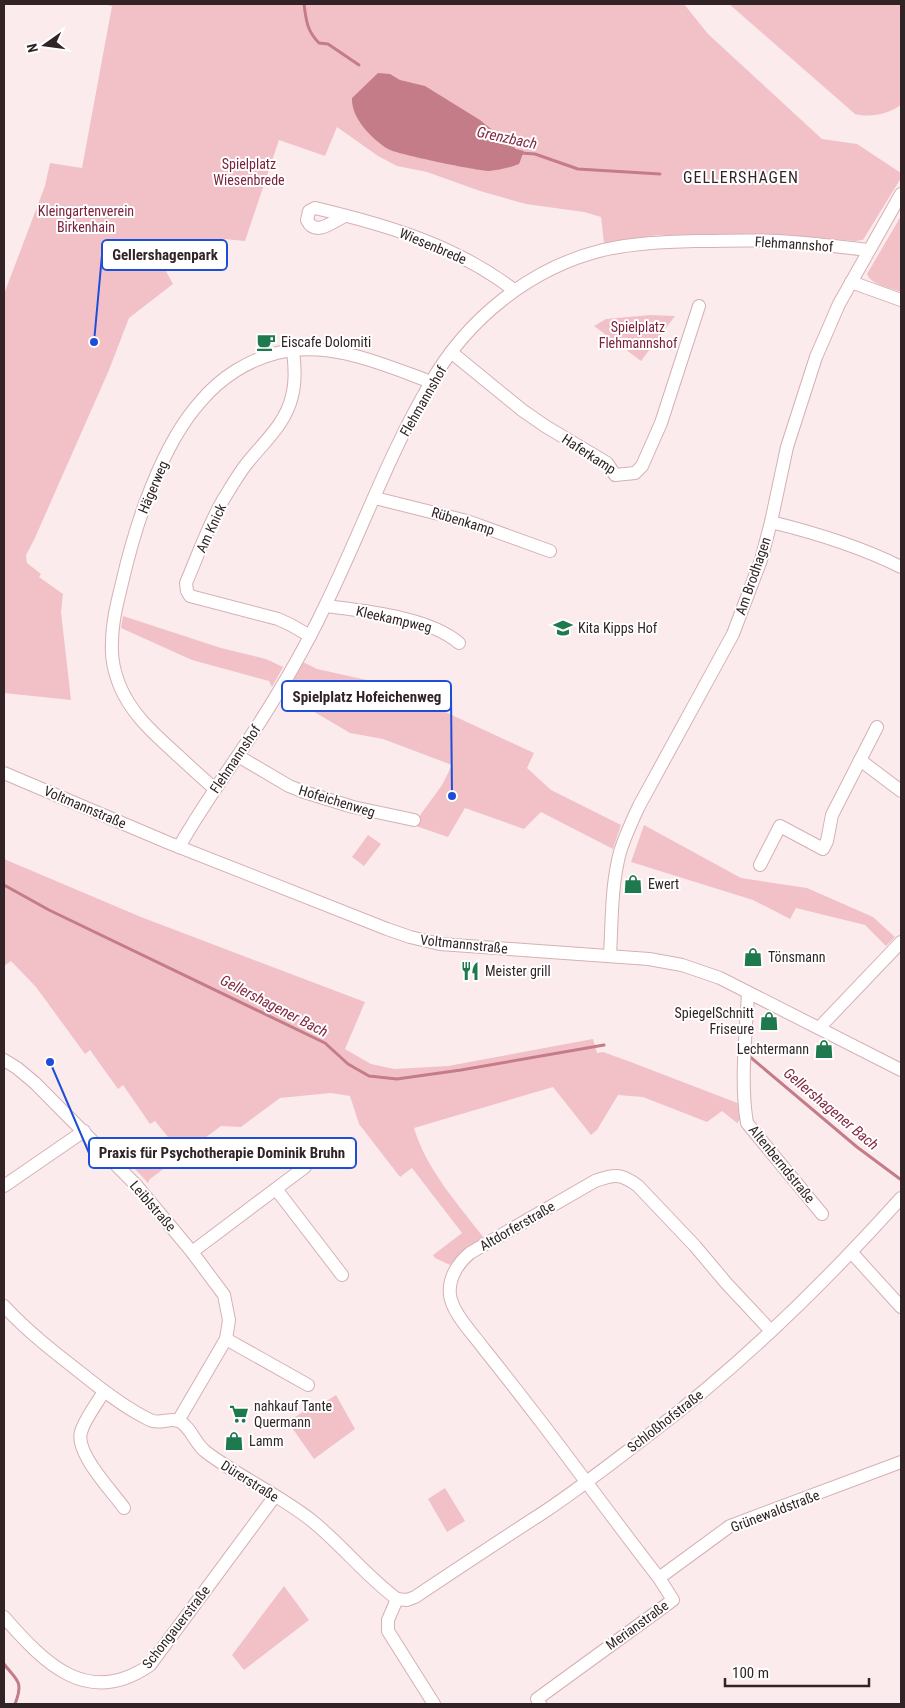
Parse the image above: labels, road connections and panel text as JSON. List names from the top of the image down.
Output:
{
  "streets": {
    "street": [
      "Flehmannshof",
      "Wiesenbrede",
      "Haferkamp",
      "Hägerweg",
      "Rübenkamp",
      "Am Knick",
      "Am Brodhagen",
      "Kleekampweg",
      "Hofeichenweg",
      "Voltmannstraße",
      "Altenberndstraße",
      "Leiblstraße",
      "Altdorferstraße",
      "Schloßhofstraße",
      "Dürerstraße",
      "Grünewaldstraße",
      "Merianstraße",
      "Schongauerstraße"
    ]
  },
  "crossings": [
    ["Flehmannshof", "Wiesenbrede"],
    ["Flehmannshof", "Haferkamp"],
    ["Flehmannshof", "Hägerweg"],
    ["Flehmannshof", "Rübenkamp"],
    ["Flehmannshof", "Am Knick"],
    ["Flehmannshof", "Am Brodhagen"],
    ["Flehmannshof", "Kleekampweg"],
    ["Flehmannshof", "Hofeichenweg"],
    ["Flehmannshof", "Voltmannstraße"],
    ["Hägerweg", "Am Knick"],
    ["Am Brodhagen", "Voltmannstraße"],
    ["Voltmannstraße", "Altenberndstraße"],
    ["Leiblstraße", "Dürerstraße"],
    ["Altdorferstraße", "Schloßhofstraße"],
    ["Altdorferstraße", "Merianstraße"],
    ["Schloßhofstraße", "Dürerstraße"],
    ["Schloßhofstraße", "Merianstraße"],
    ["Dürerstraße", "Schongauerstraße"],
    ["Grünewaldstraße", "Merianstraße"]
  ],
  "districts": ["GELLERSHAGEN"],
  "water": ["Grenzbach", "Gellershagener Bach"],
  "parks": ["Spielplatz Wiesenbrede", "Kleingartenverein Birkenhain", "Spielplatz Flehmannshof"],
  "places": {
    "other": ["Gellershagenpark", "Spielplatz Hofeichenweg", "Praxis für Psychotherapie Dominik Bruhn"],
    "cafe": ["Eiscafe Dolomiti"],
    "school or university": ["Kita Kipps Hof"],
    "shop": [
      "Ewert",
      "Tönsmann",
      "SpiegelSchnitt Friseure",
      "Lechtermann",
      "Lamm"
    ],
    "restaurant": ["Meister grill"],
    "supermarket": ["nahkauf Tante Quermann"]
  },
  "scale_bar": "100 m",
  "north": "left"
}
